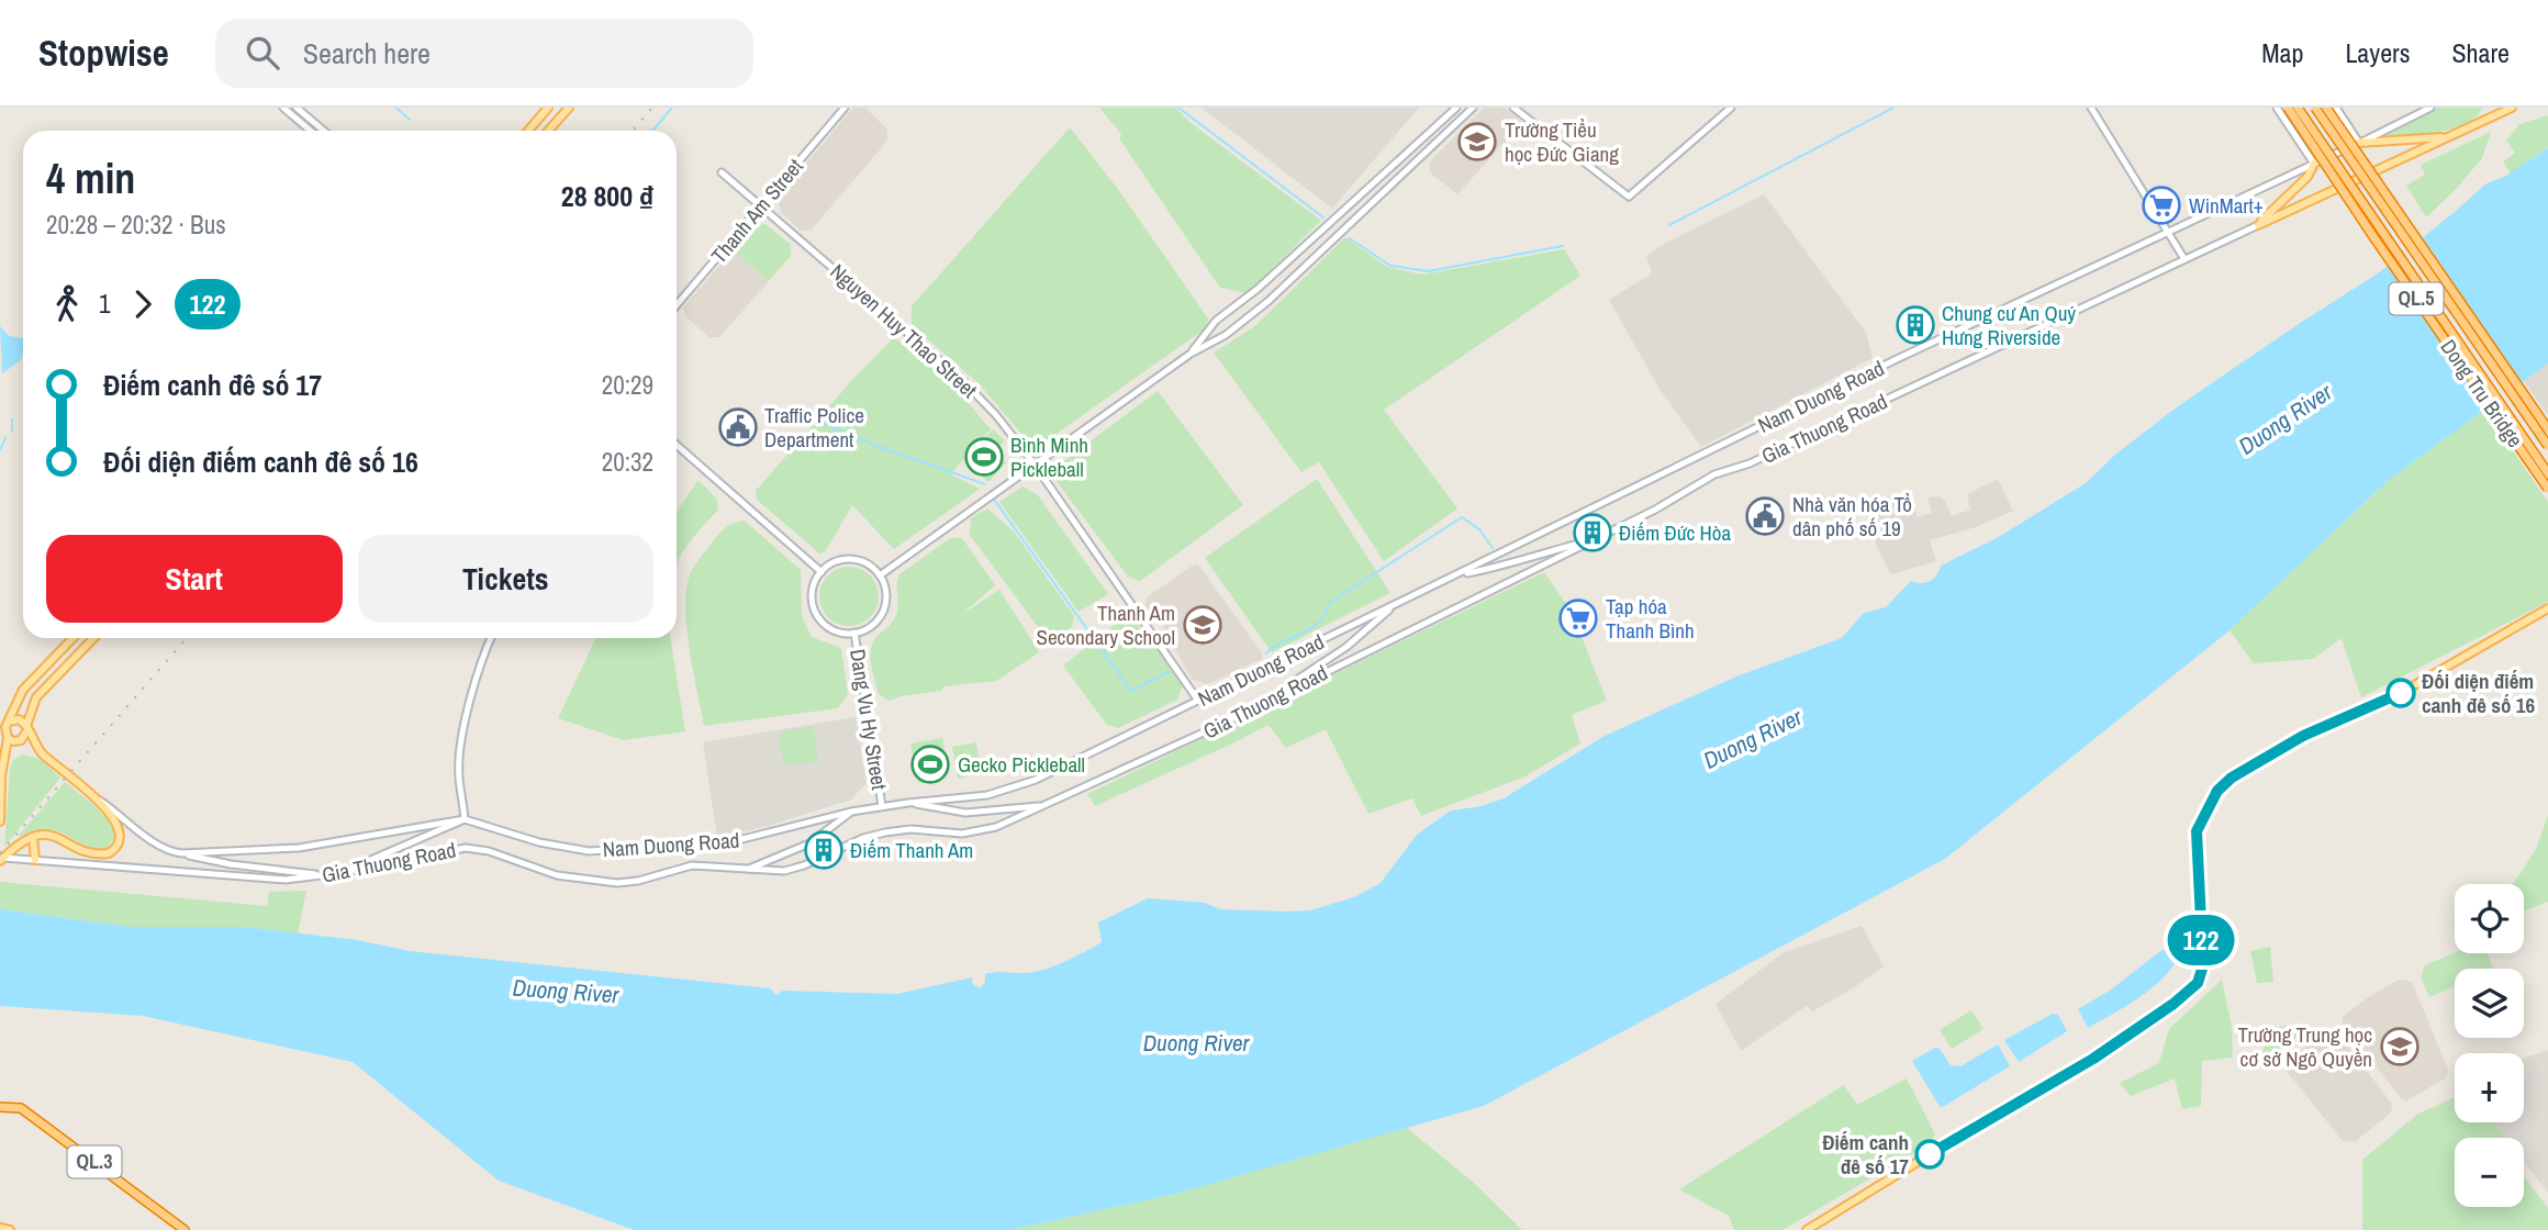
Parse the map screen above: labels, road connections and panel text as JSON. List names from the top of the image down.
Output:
{
  "streets": {
    "highway": ["QL.5", "Dong Tru Bridge", "QL.3"],
    "main road": [
      "Thanh Am Street",
      "Nguyen Huy Thao Street",
      "Nam Duong Road",
      "Gia Thuong Road",
      "Dang Vu Hy Street"
    ]
  },
  "crossings": [
    ["Thanh Am Street", "Nguyen Huy Thao Street"],
    ["Nguyen Huy Thao Street", "Nam Duong Road"],
    ["Nam Duong Road", "Dang Vu Hy Street"]
  ],
  "water": ["Duong River"],
  "places": {
    "school or university": ["Trường Tiểu học Đức Giang", "Thanh Am Secondary School", "Trường Trung học cơ sở Ngô Quyền"],
    "supermarket": ["WinMart+", "Tạp hóa Thanh Bình"],
    "building": ["Chung cư An Quý Hưng Riverside", "Điếm Đức Hòa", "Điếm Thanh Am"],
    "public building": ["Traffic Police Department", "Nhà văn hóa Tổ dân phố số 19"],
    "sports": ["Bình Minh Pickleball", "Gecko Pickleball"],
    "other": ["Đối diện điếm canh đê số 16", "Điếm canh đê số 17"]
  },
  "lines": ["bus line 122"],
  "page": {
    "header": "Stopwise",
    "search": "Search here",
    "nav": ["Map", "Layers", "Share"],
    "on_map": "122",
    "heading": ["4 min", "20:28 – 20:32 · Bus", "28 800 ₫"],
    "legs": ["1", "122"],
    "list": [
      {
        "name": "Điếm canh đê số 17",
        "value": "20:29"
      },
      {
        "name": "Đối diện điếm canh đê số 16",
        "value": "20:32"
      }
    ],
    "buttons": ["Start", "Tickets"],
    "map_buttons": ["+", "−"]
  }
}
